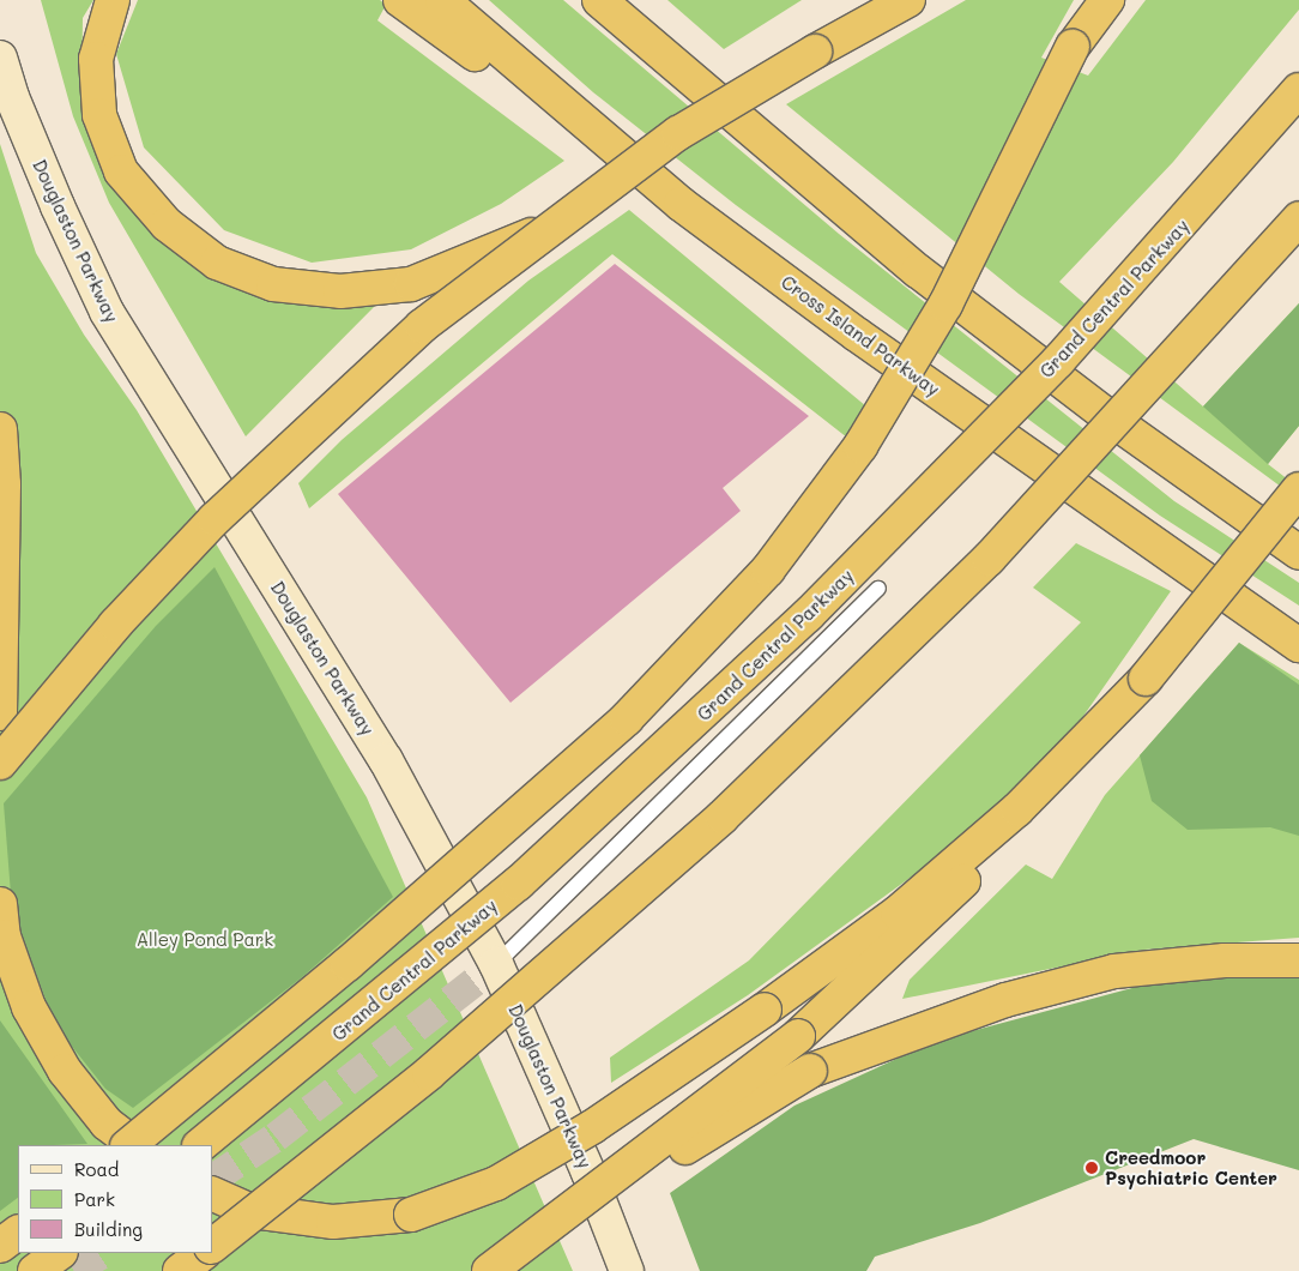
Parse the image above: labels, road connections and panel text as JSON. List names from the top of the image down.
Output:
{
  "streets": {
    "highway": ["Grand Central Parkway", "Cross Island Parkway"],
    "main road": ["Douglaston Parkway"]
  },
  "parks": ["Alley Pond Park"],
  "places": ["Creedmoor Psychiatric Center"],
  "legend": ["Road", "Park", "Building"]
}
